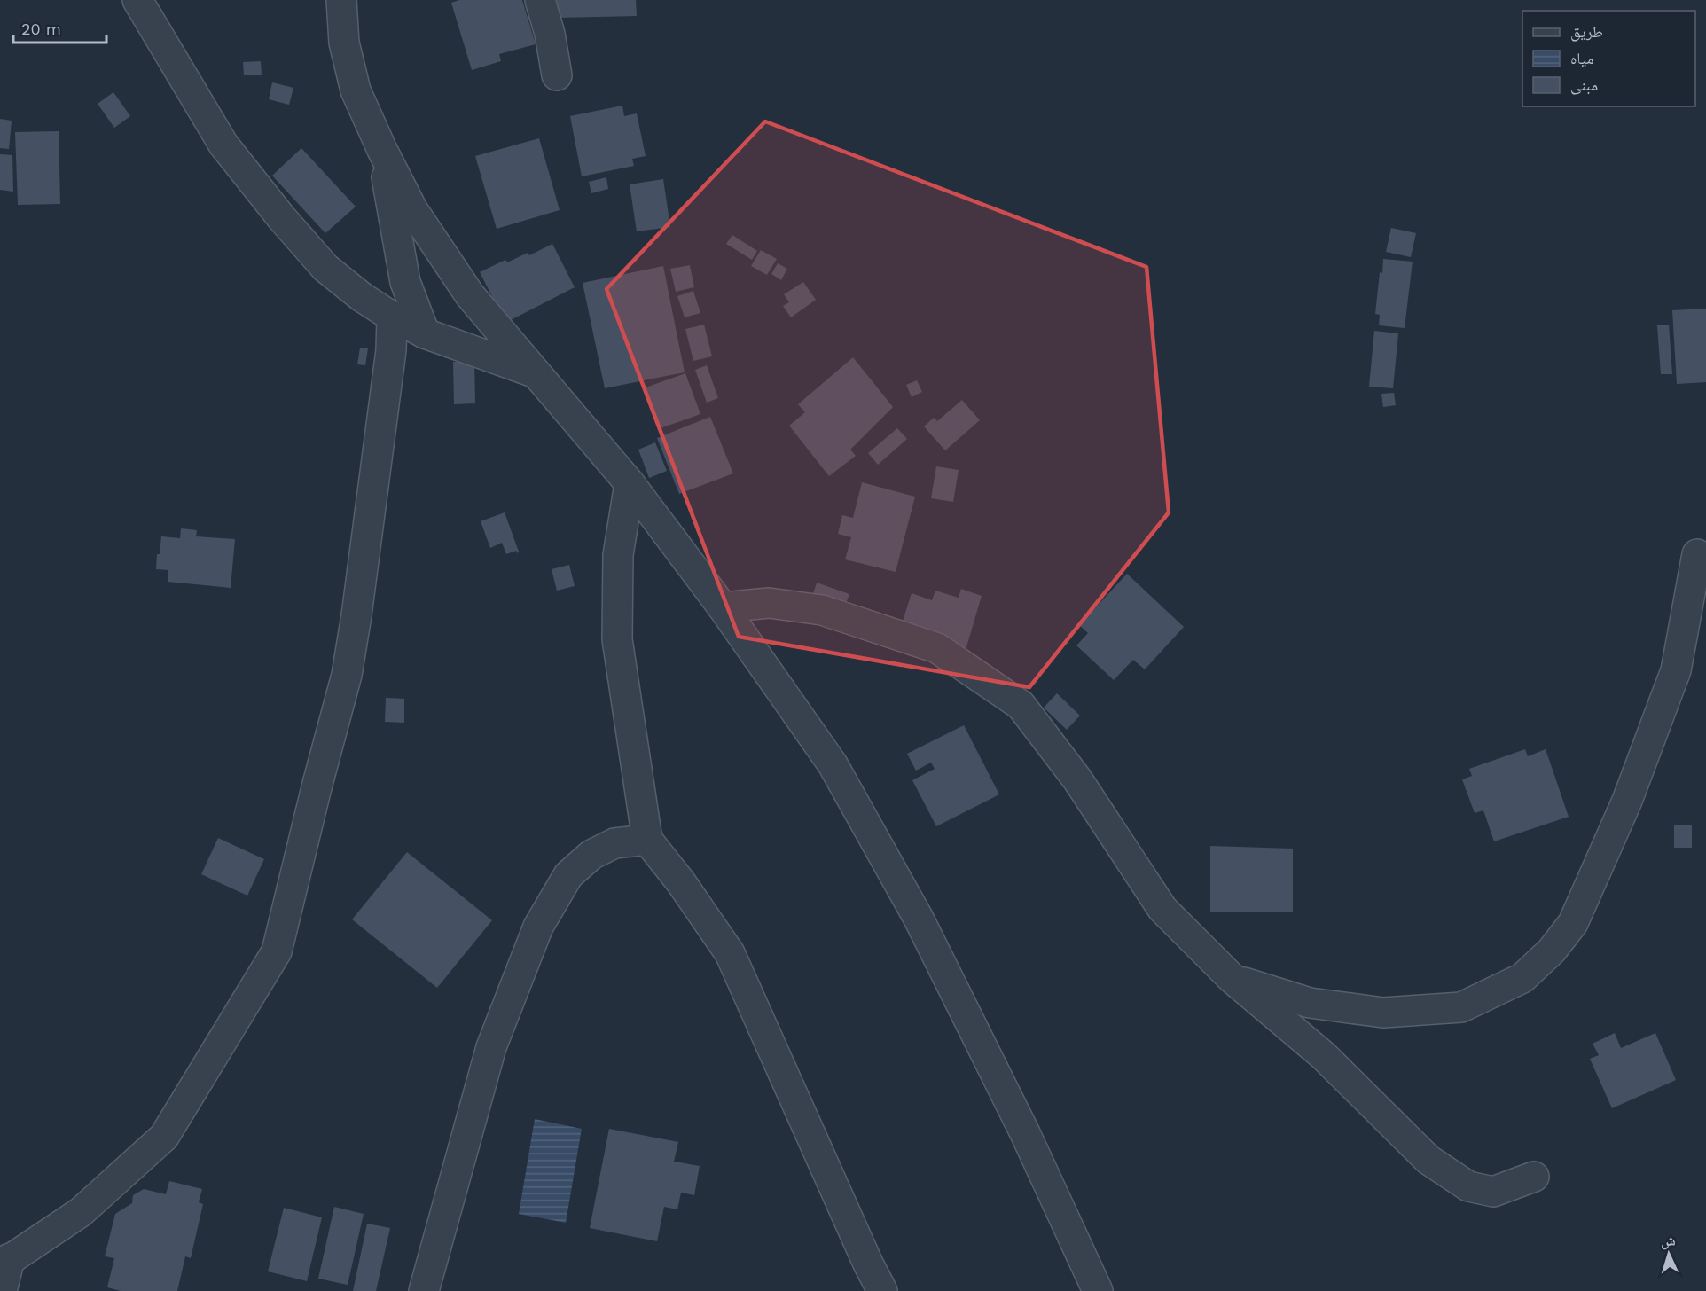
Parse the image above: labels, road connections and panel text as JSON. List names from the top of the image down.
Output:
{
  "legend": ["طريق", "مياه", "مبنى"],
  "scale_bar": "20 m",
  "north": "top"
}
